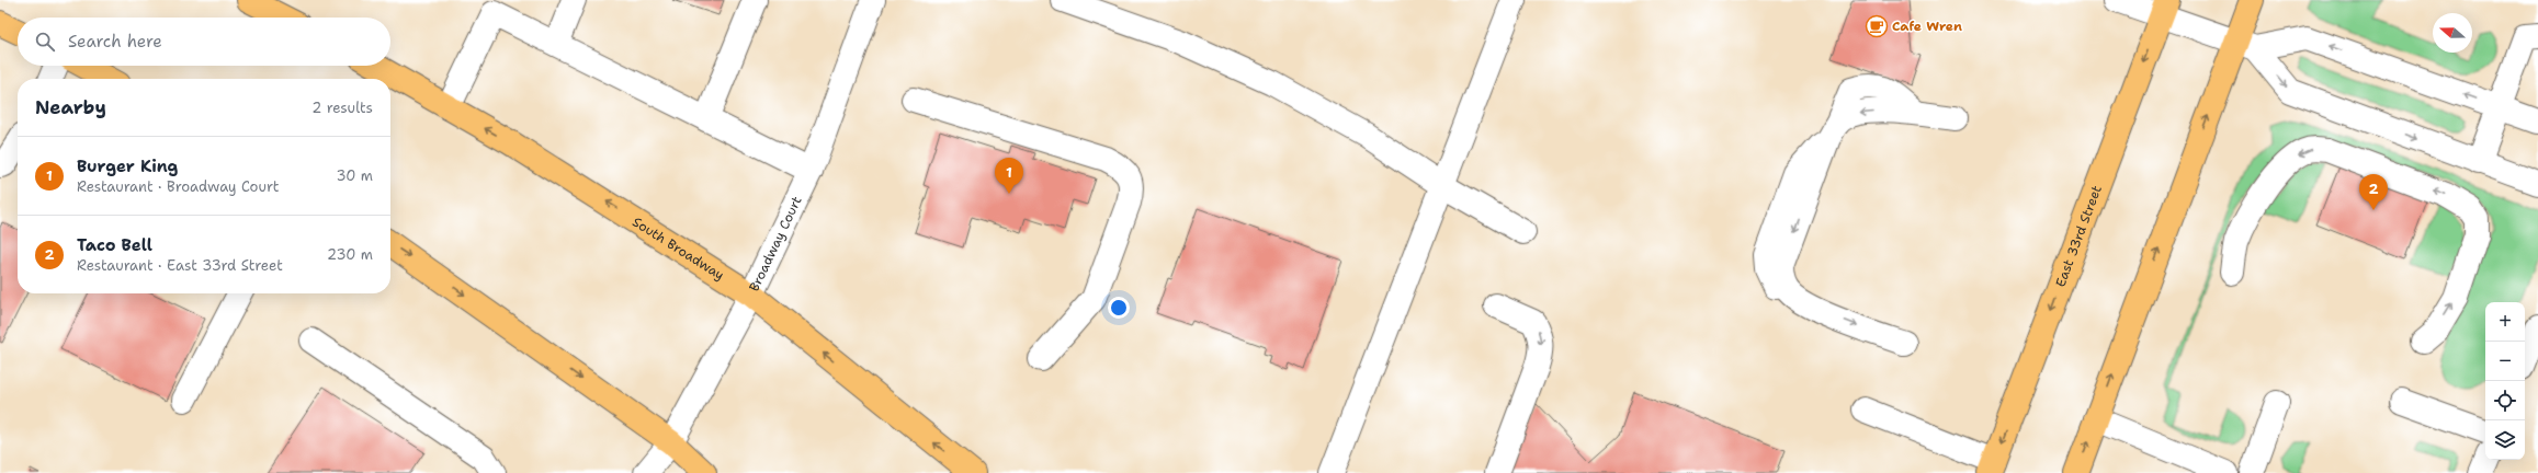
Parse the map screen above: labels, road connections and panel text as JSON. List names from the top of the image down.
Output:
{
  "streets": {
    "main road": ["East 33rd Street", "South Broadway"],
    "street": ["Broadway Court"]
  },
  "crossings": [
    ["Broadway Court", "South Broadway"]
  ],
  "places": {
    "cafe": ["Cafe Wren"]
  },
  "north": "left",
  "page": {
    "search": "Search here",
    "heading": ["Nearby", "2 results"],
    "list": [
      {
        "mark": "1",
        "name": "Burger King",
        "note": "Restaurant · Broadway Court",
        "value": "30 m"
      },
      {
        "mark": "2",
        "name": "Taco Bell",
        "note": "Restaurant · East 33rd Street",
        "value": "230 m"
      }
    ],
    "pins": ["1", "2"],
    "map_buttons": ["+", "−"]
  }
}
